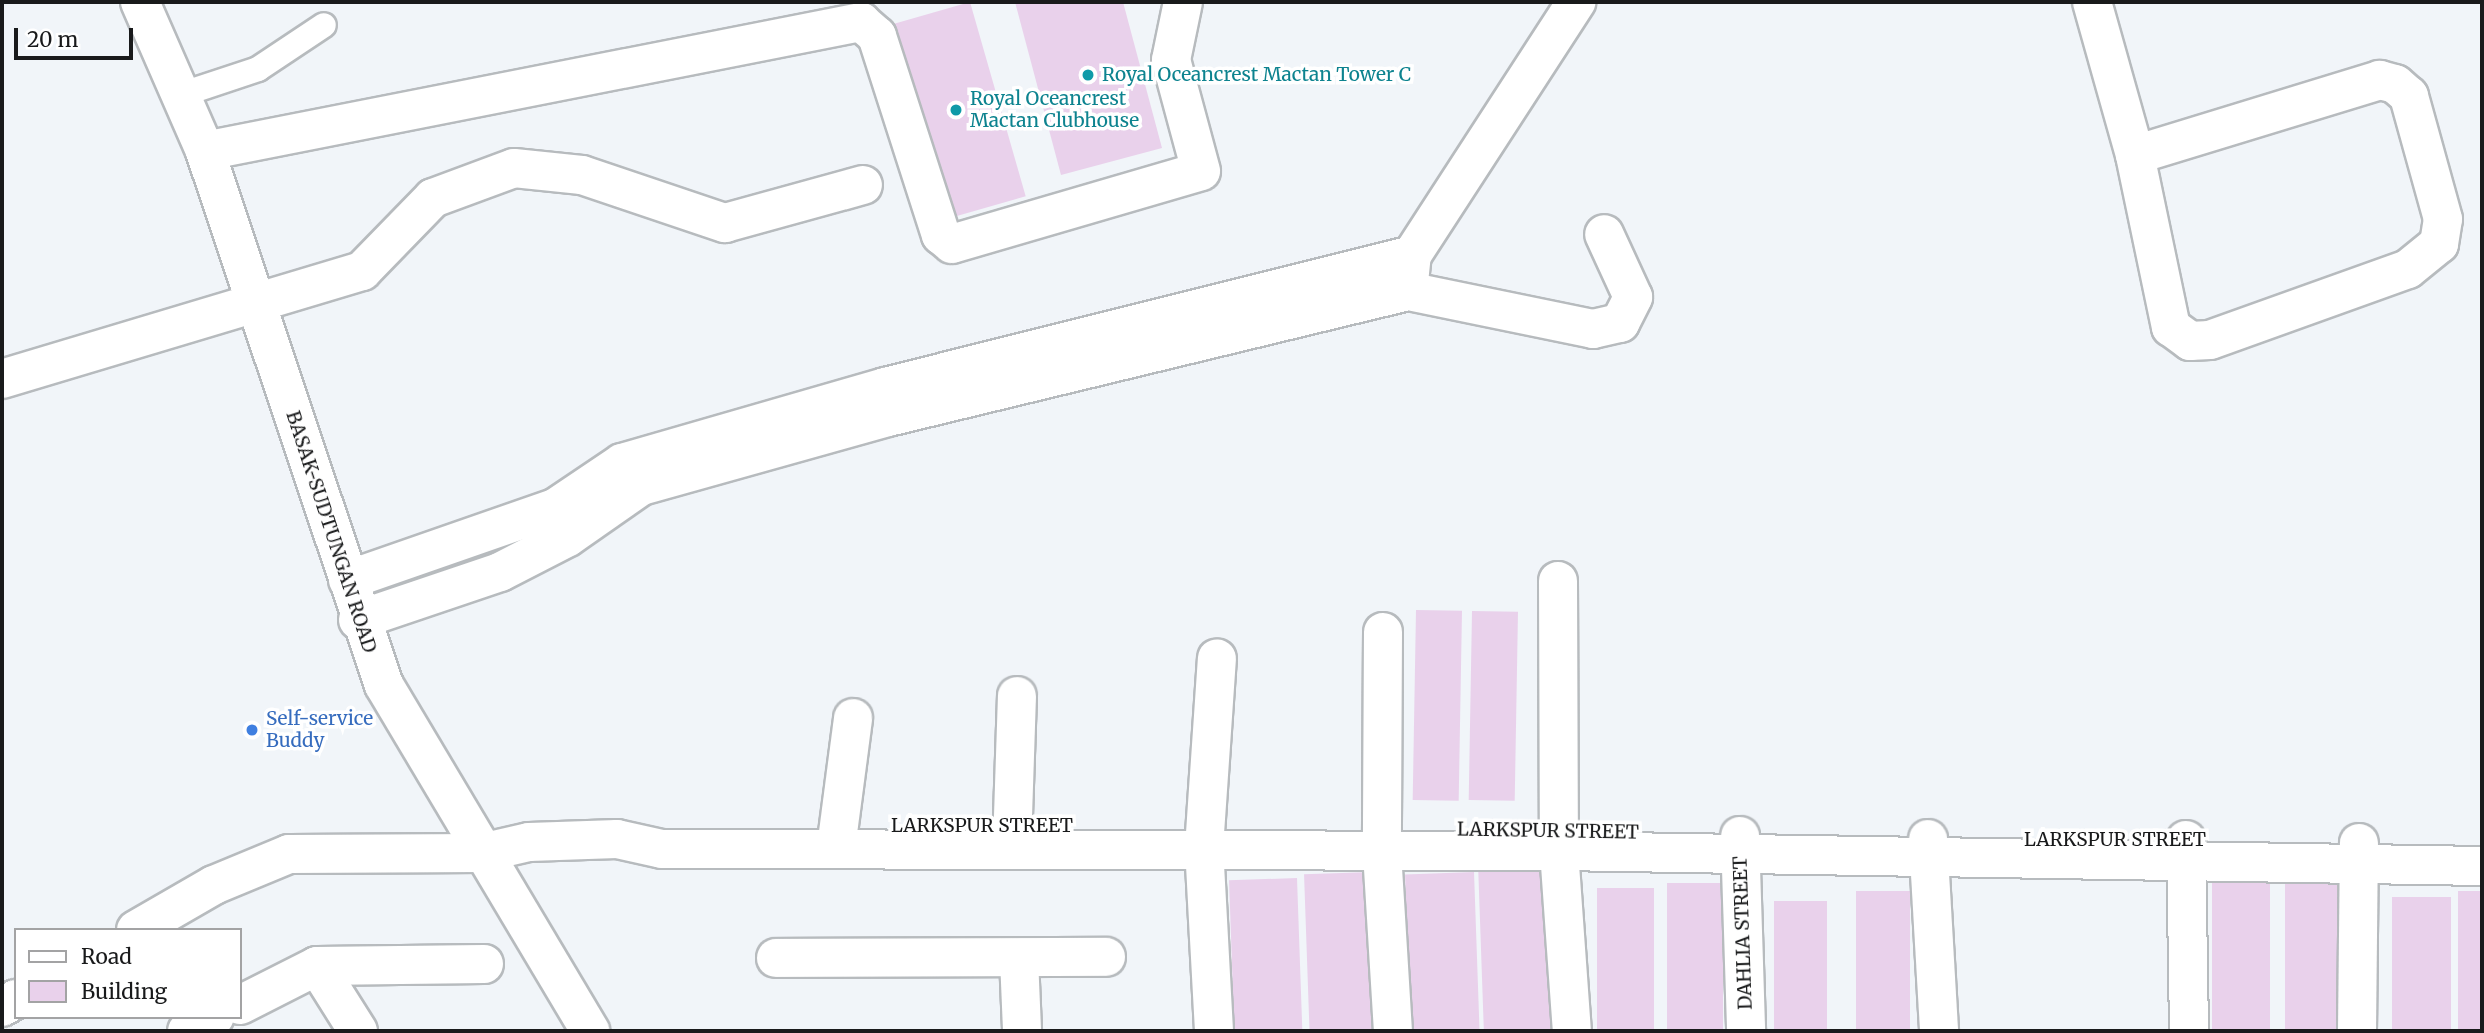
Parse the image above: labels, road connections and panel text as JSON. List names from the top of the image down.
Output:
{
  "streets": {
    "street": ["BASAK-SUDTUNGAN ROAD", "LARKSPUR STREET", "DAHLIA STREET"]
  },
  "crossings": [
    ["BASAK-SUDTUNGAN ROAD", "LARKSPUR STREET"],
    ["LARKSPUR STREET", "DAHLIA STREET"]
  ],
  "places": ["Royal Oceancrest Mactan Tower C", "Royal Oceancrest Mactan Clubhouse", "Self-service Buddy"],
  "legend": ["Road", "Building"],
  "scale_bar": "20 m"
}
